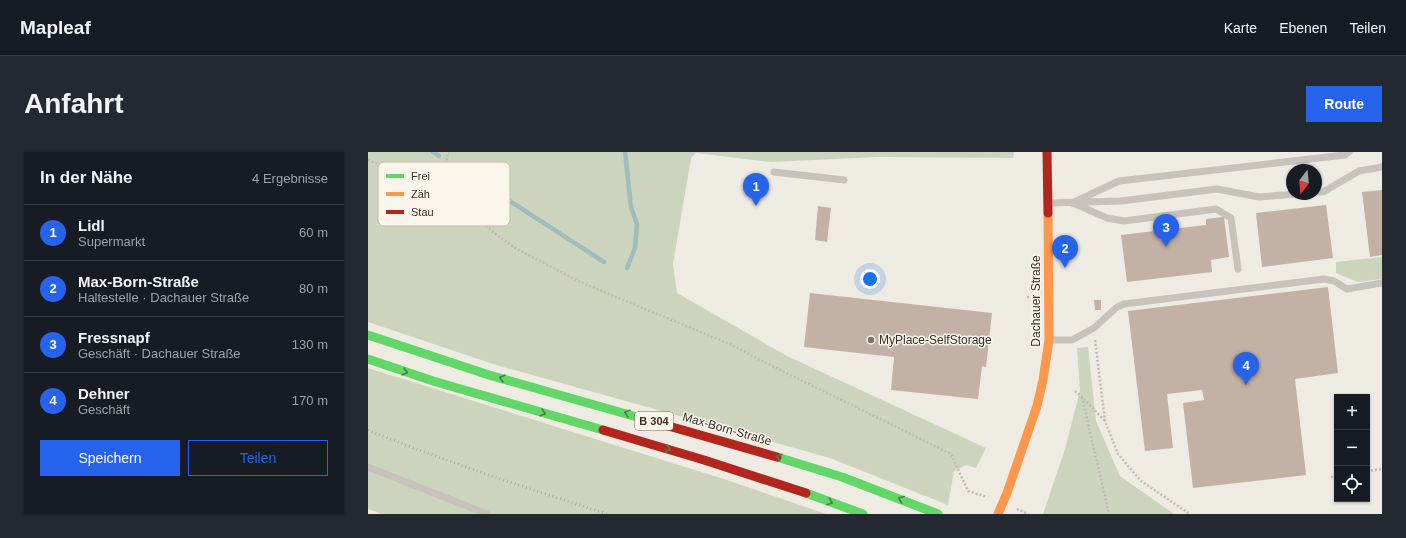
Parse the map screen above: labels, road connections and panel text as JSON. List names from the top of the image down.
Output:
{
  "streets": {
    "main road": ["Dachauer Straße", "B 304", "Max-Born-Straße"]
  },
  "places": ["MyPlace-SelfStorage"],
  "legend": ["Frei", "Zäh", "Stau"],
  "north": "bottom",
  "page": {
    "header": "Mapleaf",
    "nav": ["Karte", "Ebenen", "Teilen"],
    "buttons": [
      "Route",
      ["Speichern", "Teilen"]
    ],
    "title": "Anfahrt",
    "heading": ["In der Nähe", "4 Ergebnisse"],
    "pins": [
      "1",
      "3",
      "2",
      "4"
    ],
    "list": [
      {
        "mark": "1",
        "name": "Lidl",
        "note": "Supermarkt",
        "value": "60 m"
      },
      {
        "mark": "2",
        "name": "Max-Born-Straße",
        "note": "Haltestelle · Dachauer Straße",
        "value": "80 m"
      },
      {
        "mark": "3",
        "name": "Fressnapf",
        "note": "Geschäft · Dachauer Straße",
        "value": "130 m"
      },
      {
        "mark": "4",
        "name": "Dehner",
        "note": "Geschäft",
        "value": "170 m"
      }
    ],
    "map_buttons": ["+", "−"]
  }
}
